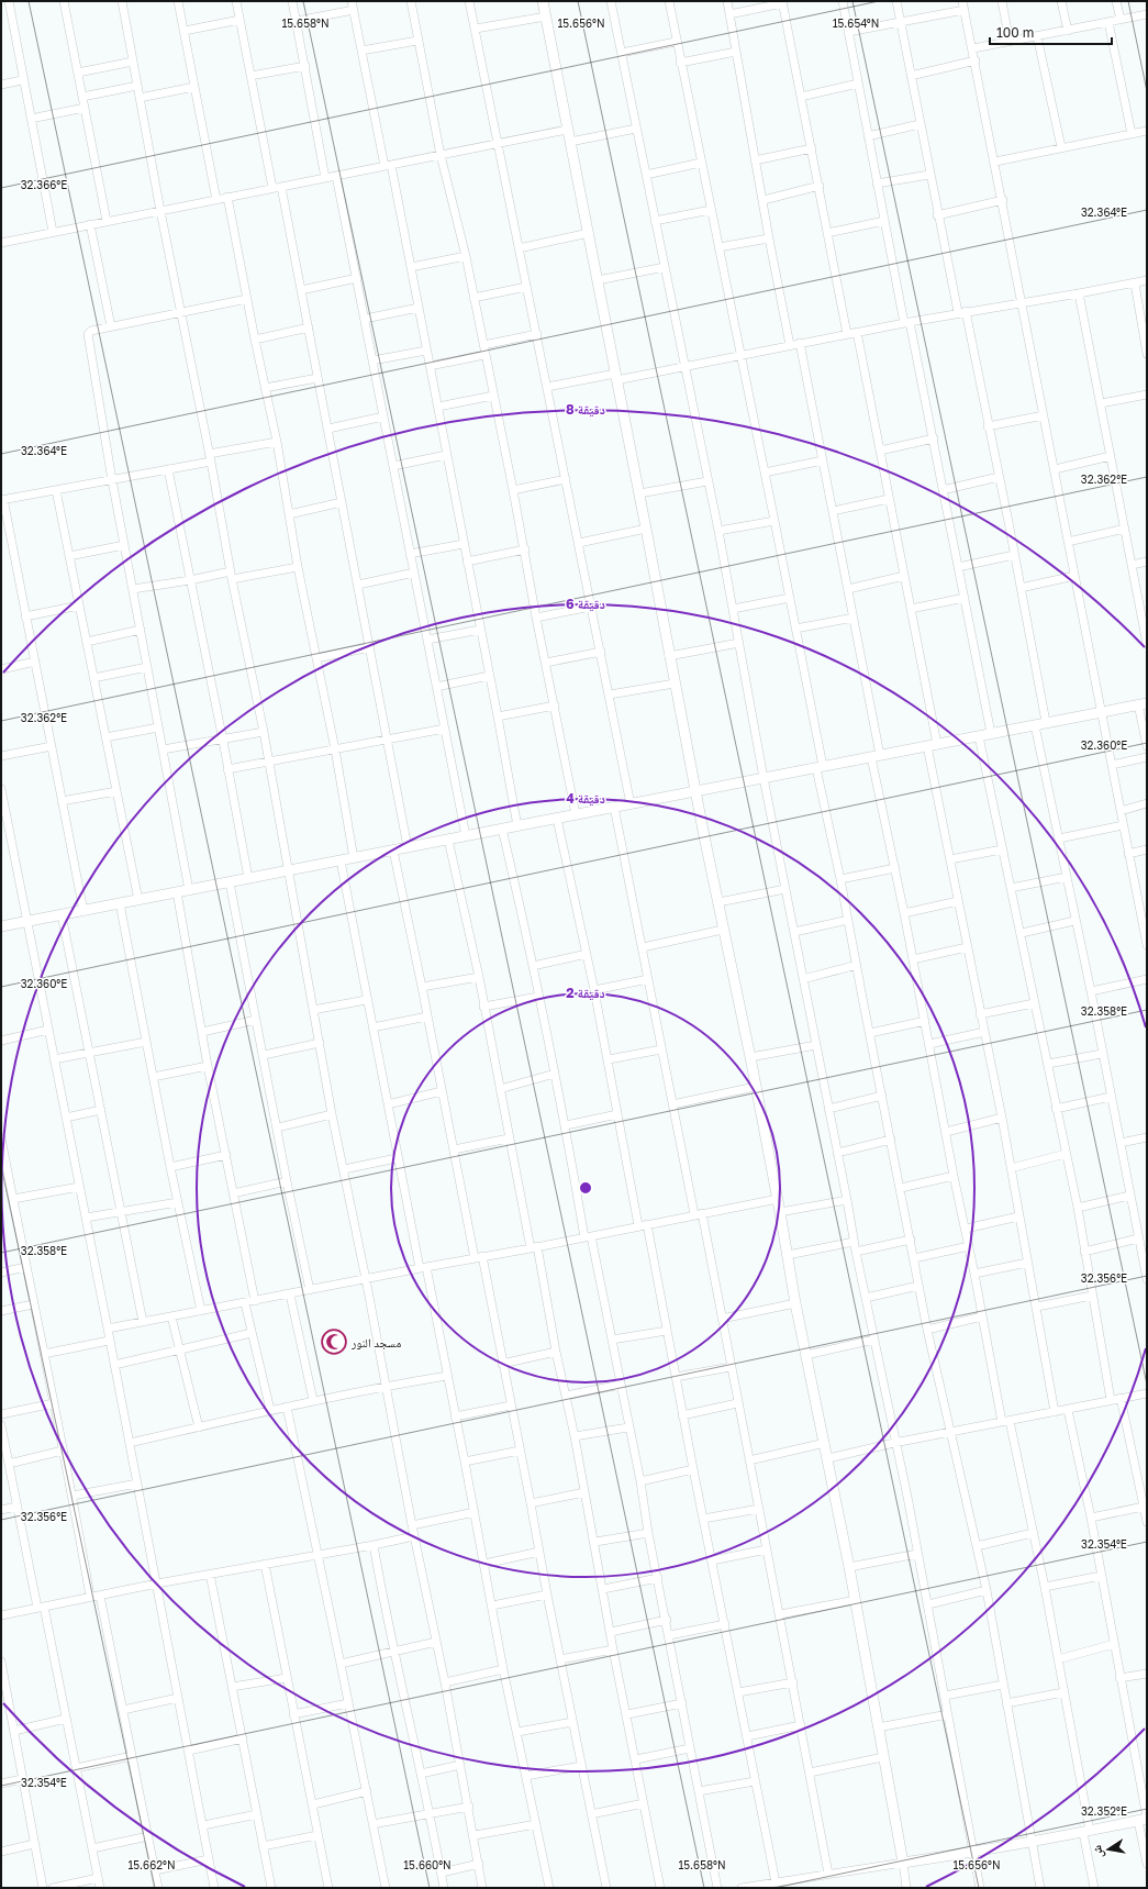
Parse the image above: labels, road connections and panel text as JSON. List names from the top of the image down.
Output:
{
  "places": {
    "mosque": ["مسجد النور"]
  },
  "scale_bar": "100 m",
  "north": "left",
  "coordinates": [
    "15.658°N",
    "15.656°N",
    "15.654°N",
    "32.366°E",
    "32.364°E",
    "32.362°E",
    "32.360°E",
    "32.358°E",
    "32.356°E",
    "32.354°E",
    "32.352°E",
    "15.662°N",
    "15.660°N"
  ],
  "rings": [
    "8 دقيقة",
    "6 دقيقة",
    "4 دقيقة",
    "2 دقيقة"
  ]
}
